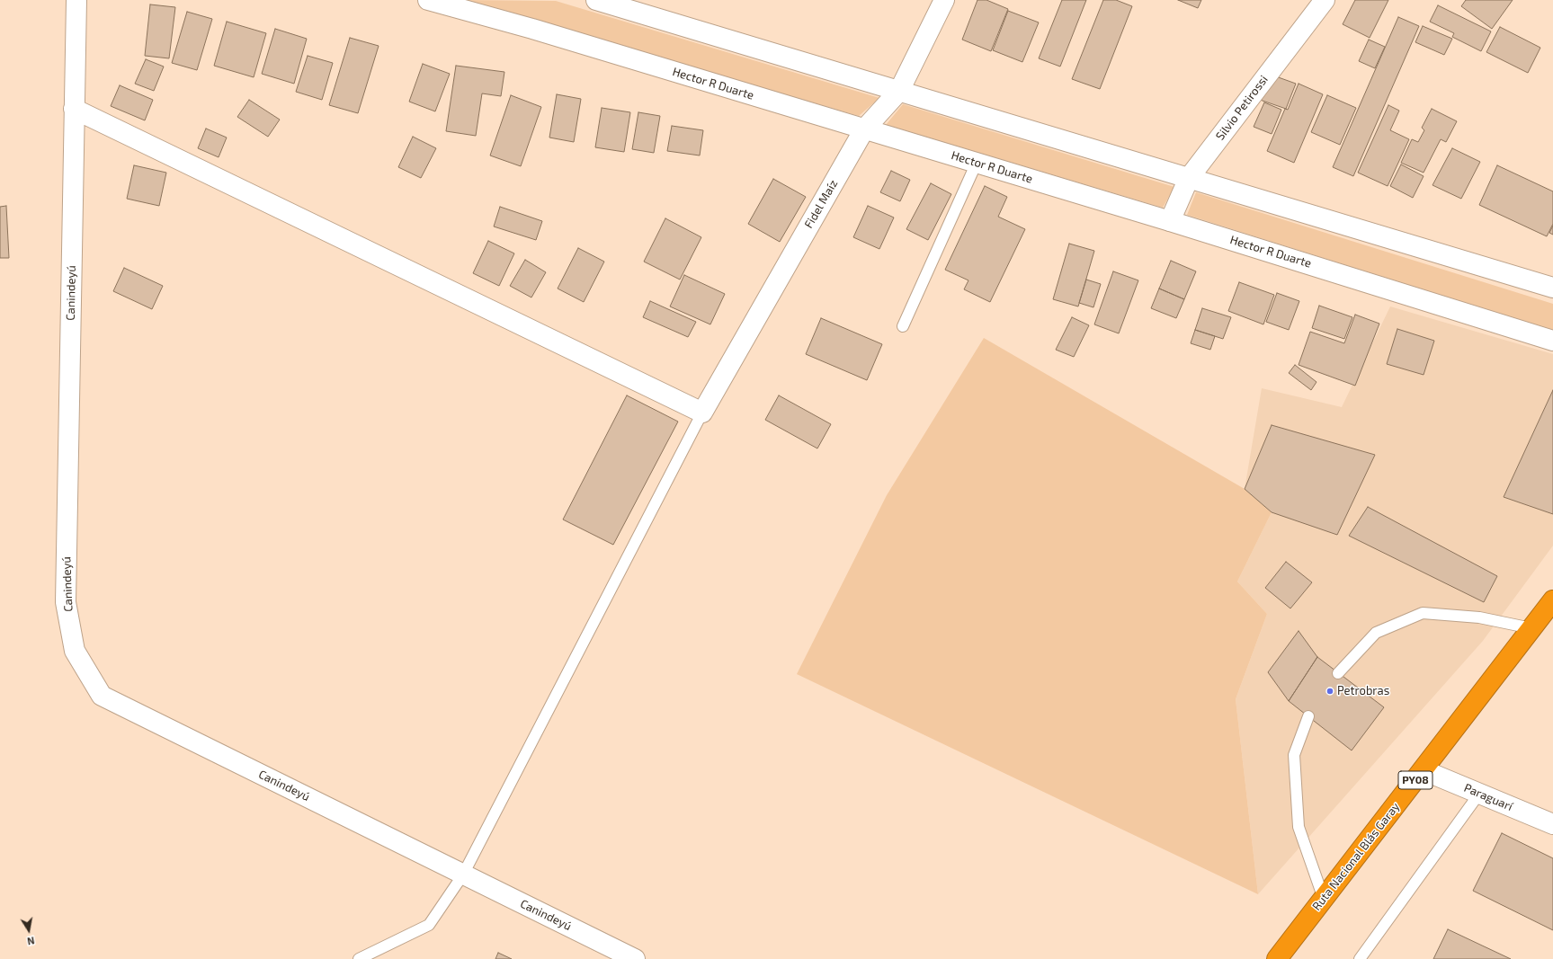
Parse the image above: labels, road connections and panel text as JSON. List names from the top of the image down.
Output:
{
  "streets": {
    "highway": ["PY08", "Ruta Nacional Blás Garay"],
    "street": [
      "Hector R Duarte",
      "Silvio Petirossi",
      "Fidel Maíz",
      "Canindeyú",
      "Paraguarí"
    ]
  },
  "crossings": [
    ["Hector R Duarte", "Silvio Petirossi"],
    ["Hector R Duarte", "Fidel Maíz"],
    ["Paraguarí", "Ruta Nacional Blás Garay"]
  ],
  "places": ["Petrobras"],
  "north": "bottom"
}
